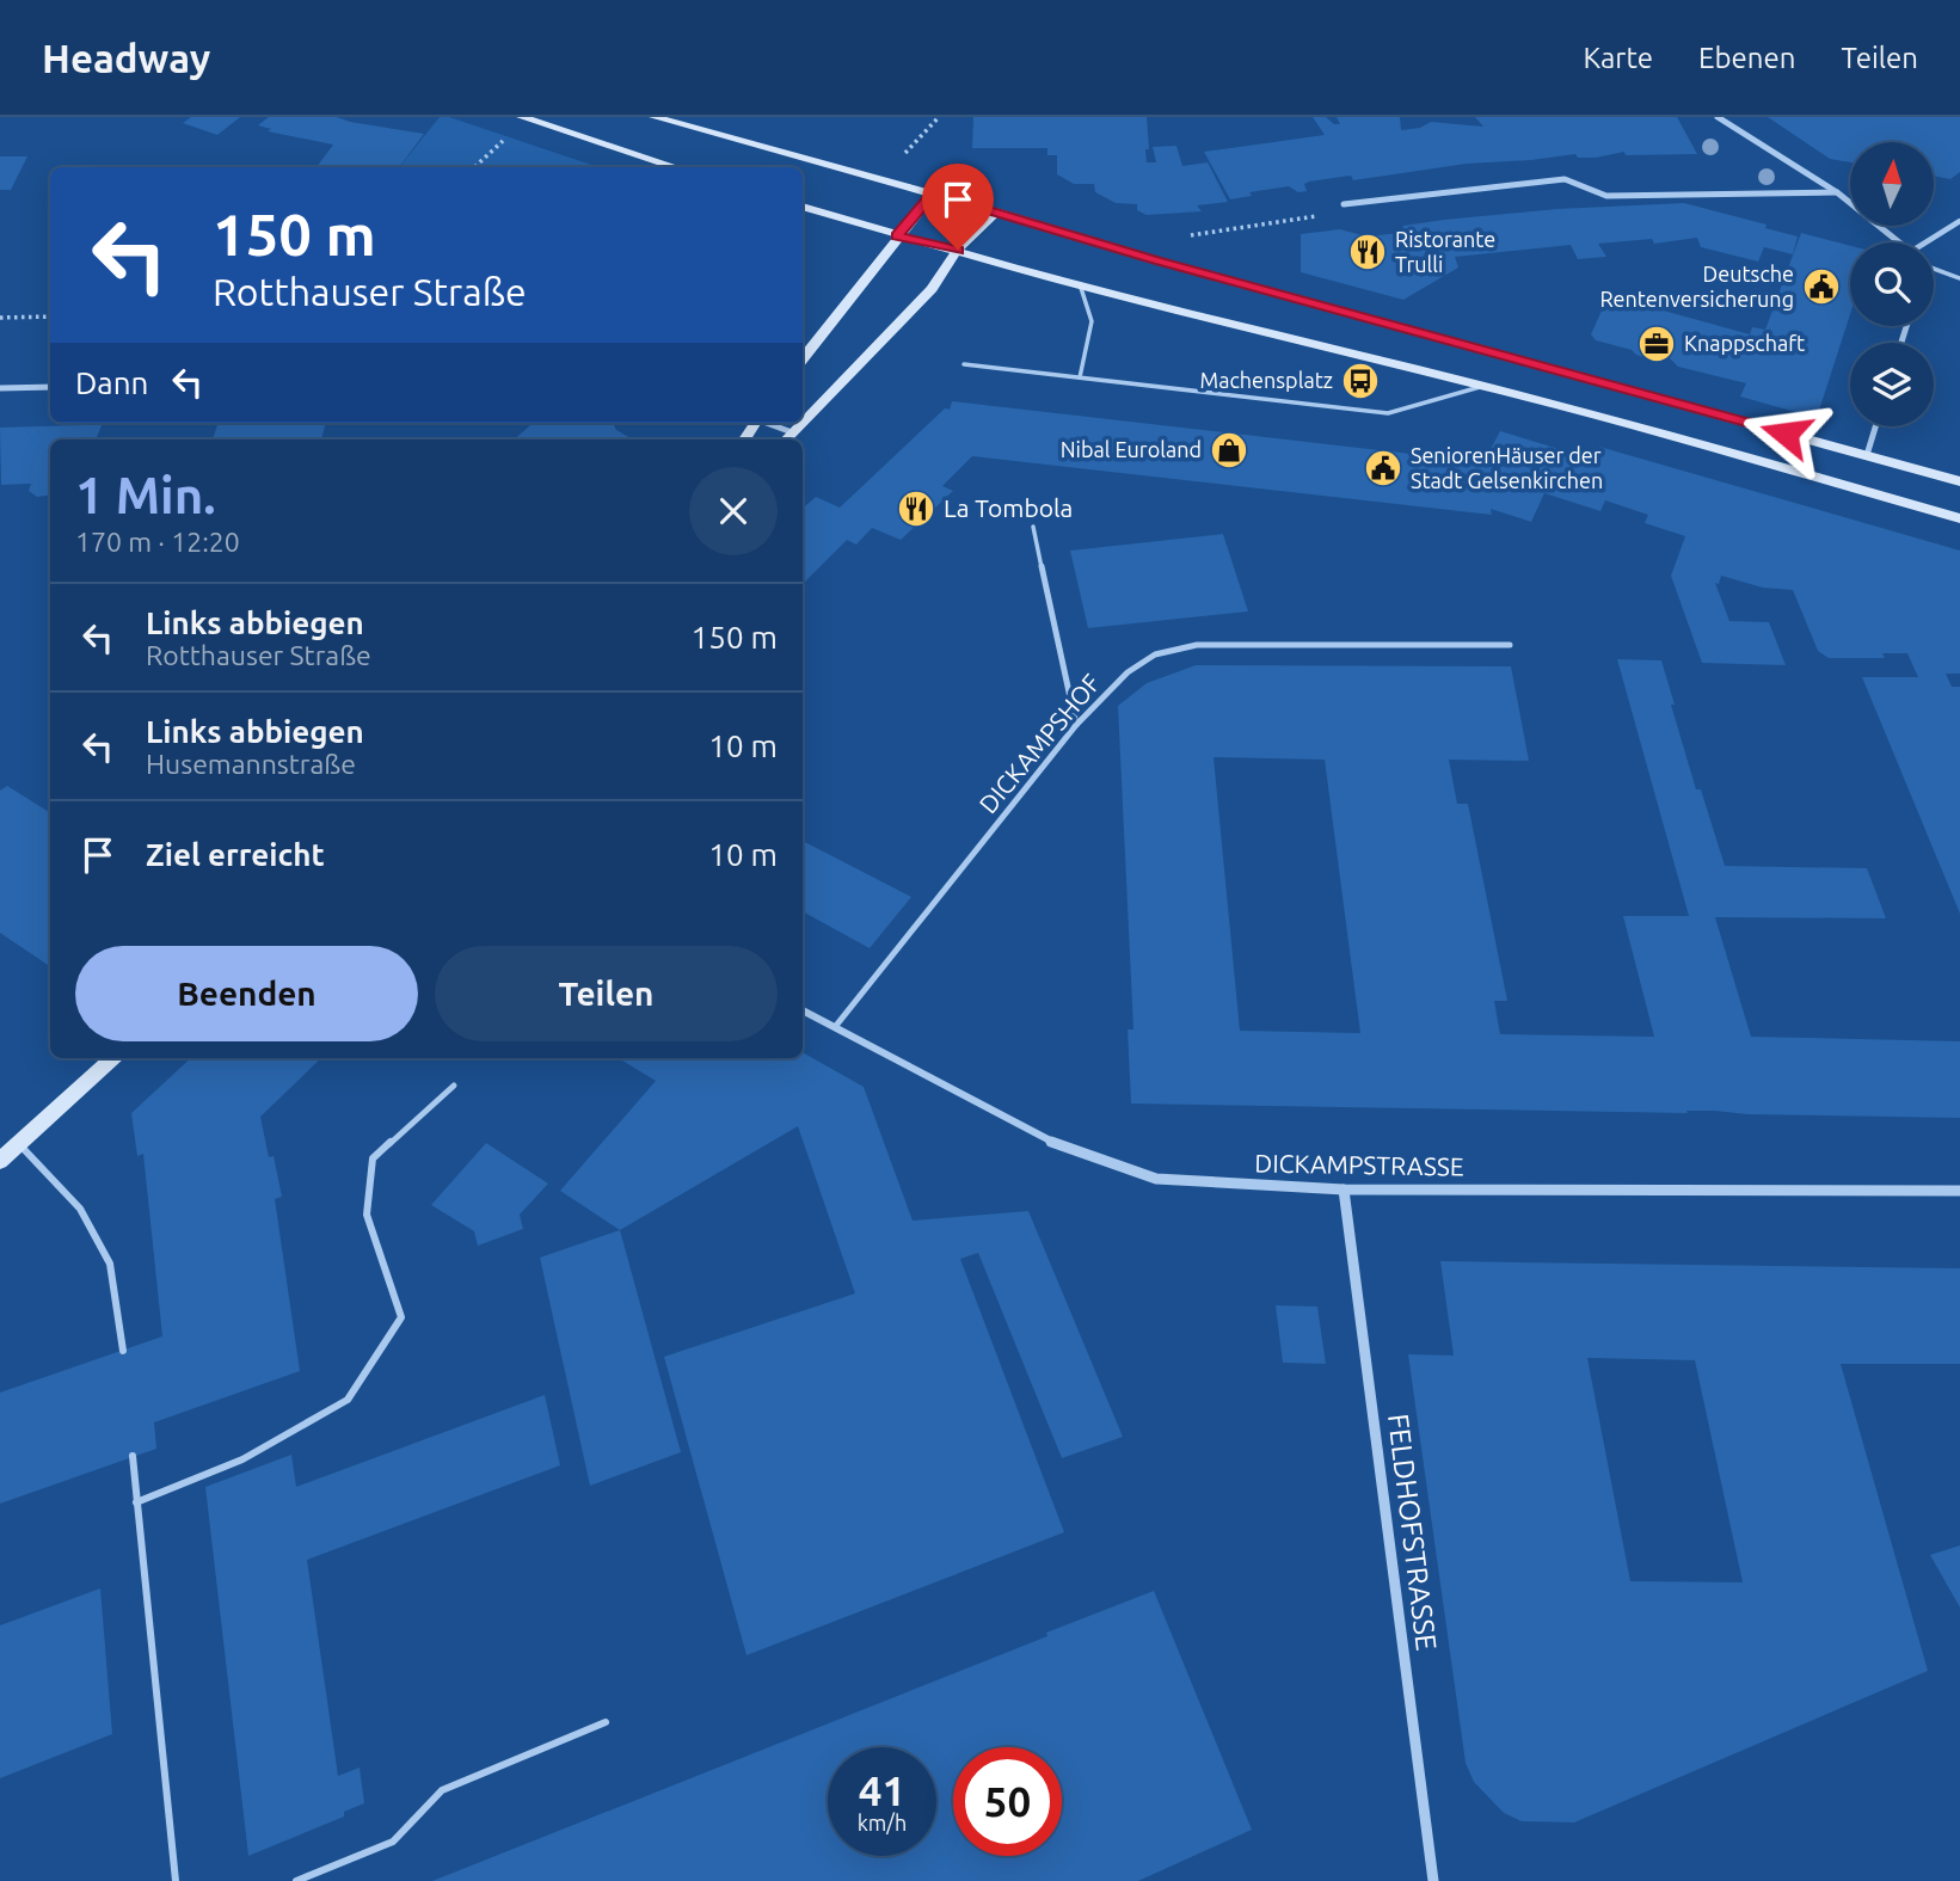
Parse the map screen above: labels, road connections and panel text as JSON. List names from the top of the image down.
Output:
{
  "streets": {
    "street": ["DICKAMPSTRASSE", "FELDHOFSTRASSE"],
    "lane": ["DICKAMPSHOF"]
  },
  "crossings": [
    ["DICKAMPSHOF", "DICKAMPSTRASSE"],
    ["DICKAMPSTRASSE", "FELDHOFSTRASSE"]
  ],
  "places": {
    "restaurant": ["Ristorante Trulli", "La Tombola"],
    "public building": ["Deutsche Rentenversicherung", "SeniorenHäuser der Stadt Gelsenkirchen"],
    "office": ["Knappschaft"],
    "bus stop": ["Machensplatz"],
    "shop": ["Nibal Euroland"]
  },
  "north": "top",
  "page": {
    "header": "Headway",
    "nav": ["Karte", "Ebenen", "Teilen"],
    "turn": ["150 m", "Rotthauser Straße"],
    "then": "Dann",
    "heading": ["1 Min.", "170 m · 12:20"],
    "list": [
      {
        "name": "Links abbiegen",
        "note": "Rotthauser Straße",
        "value": "150 m"
      },
      {
        "name": "Links abbiegen",
        "note": "Husemannstraße",
        "value": "10 m"
      },
      {
        "name": "Ziel erreicht",
        "value": "10 m"
      }
    ],
    "buttons": ["Beenden", "Teilen"],
    "speed": "41 km/h",
    "limit": "50"
  }
}
